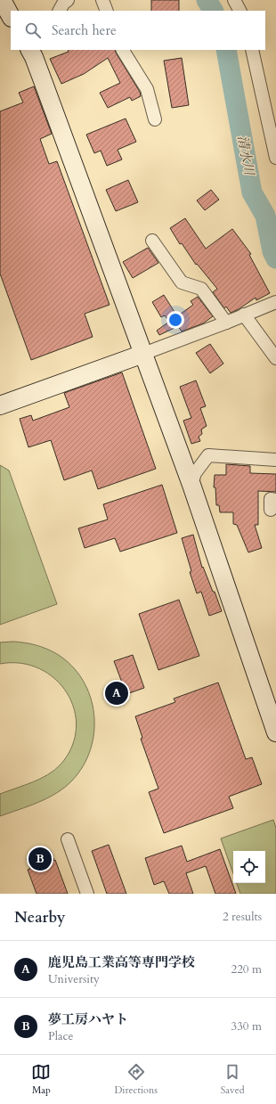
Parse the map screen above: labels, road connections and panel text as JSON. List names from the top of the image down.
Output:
{
  "water": ["清水川"],
  "page": {
    "search": "Search here",
    "pins": ["A", "B"],
    "heading": ["Nearby", "2 results"],
    "list": [
      {
        "mark": "A",
        "name": "鹿児島工業高等専門学校",
        "note": "University",
        "value": "220 m"
      },
      {
        "mark": "B",
        "name": "夢工房ハヤト",
        "note": "Place",
        "value": "330 m"
      }
    ],
    "nav": ["Map", "Directions", "Saved"]
  }
}
